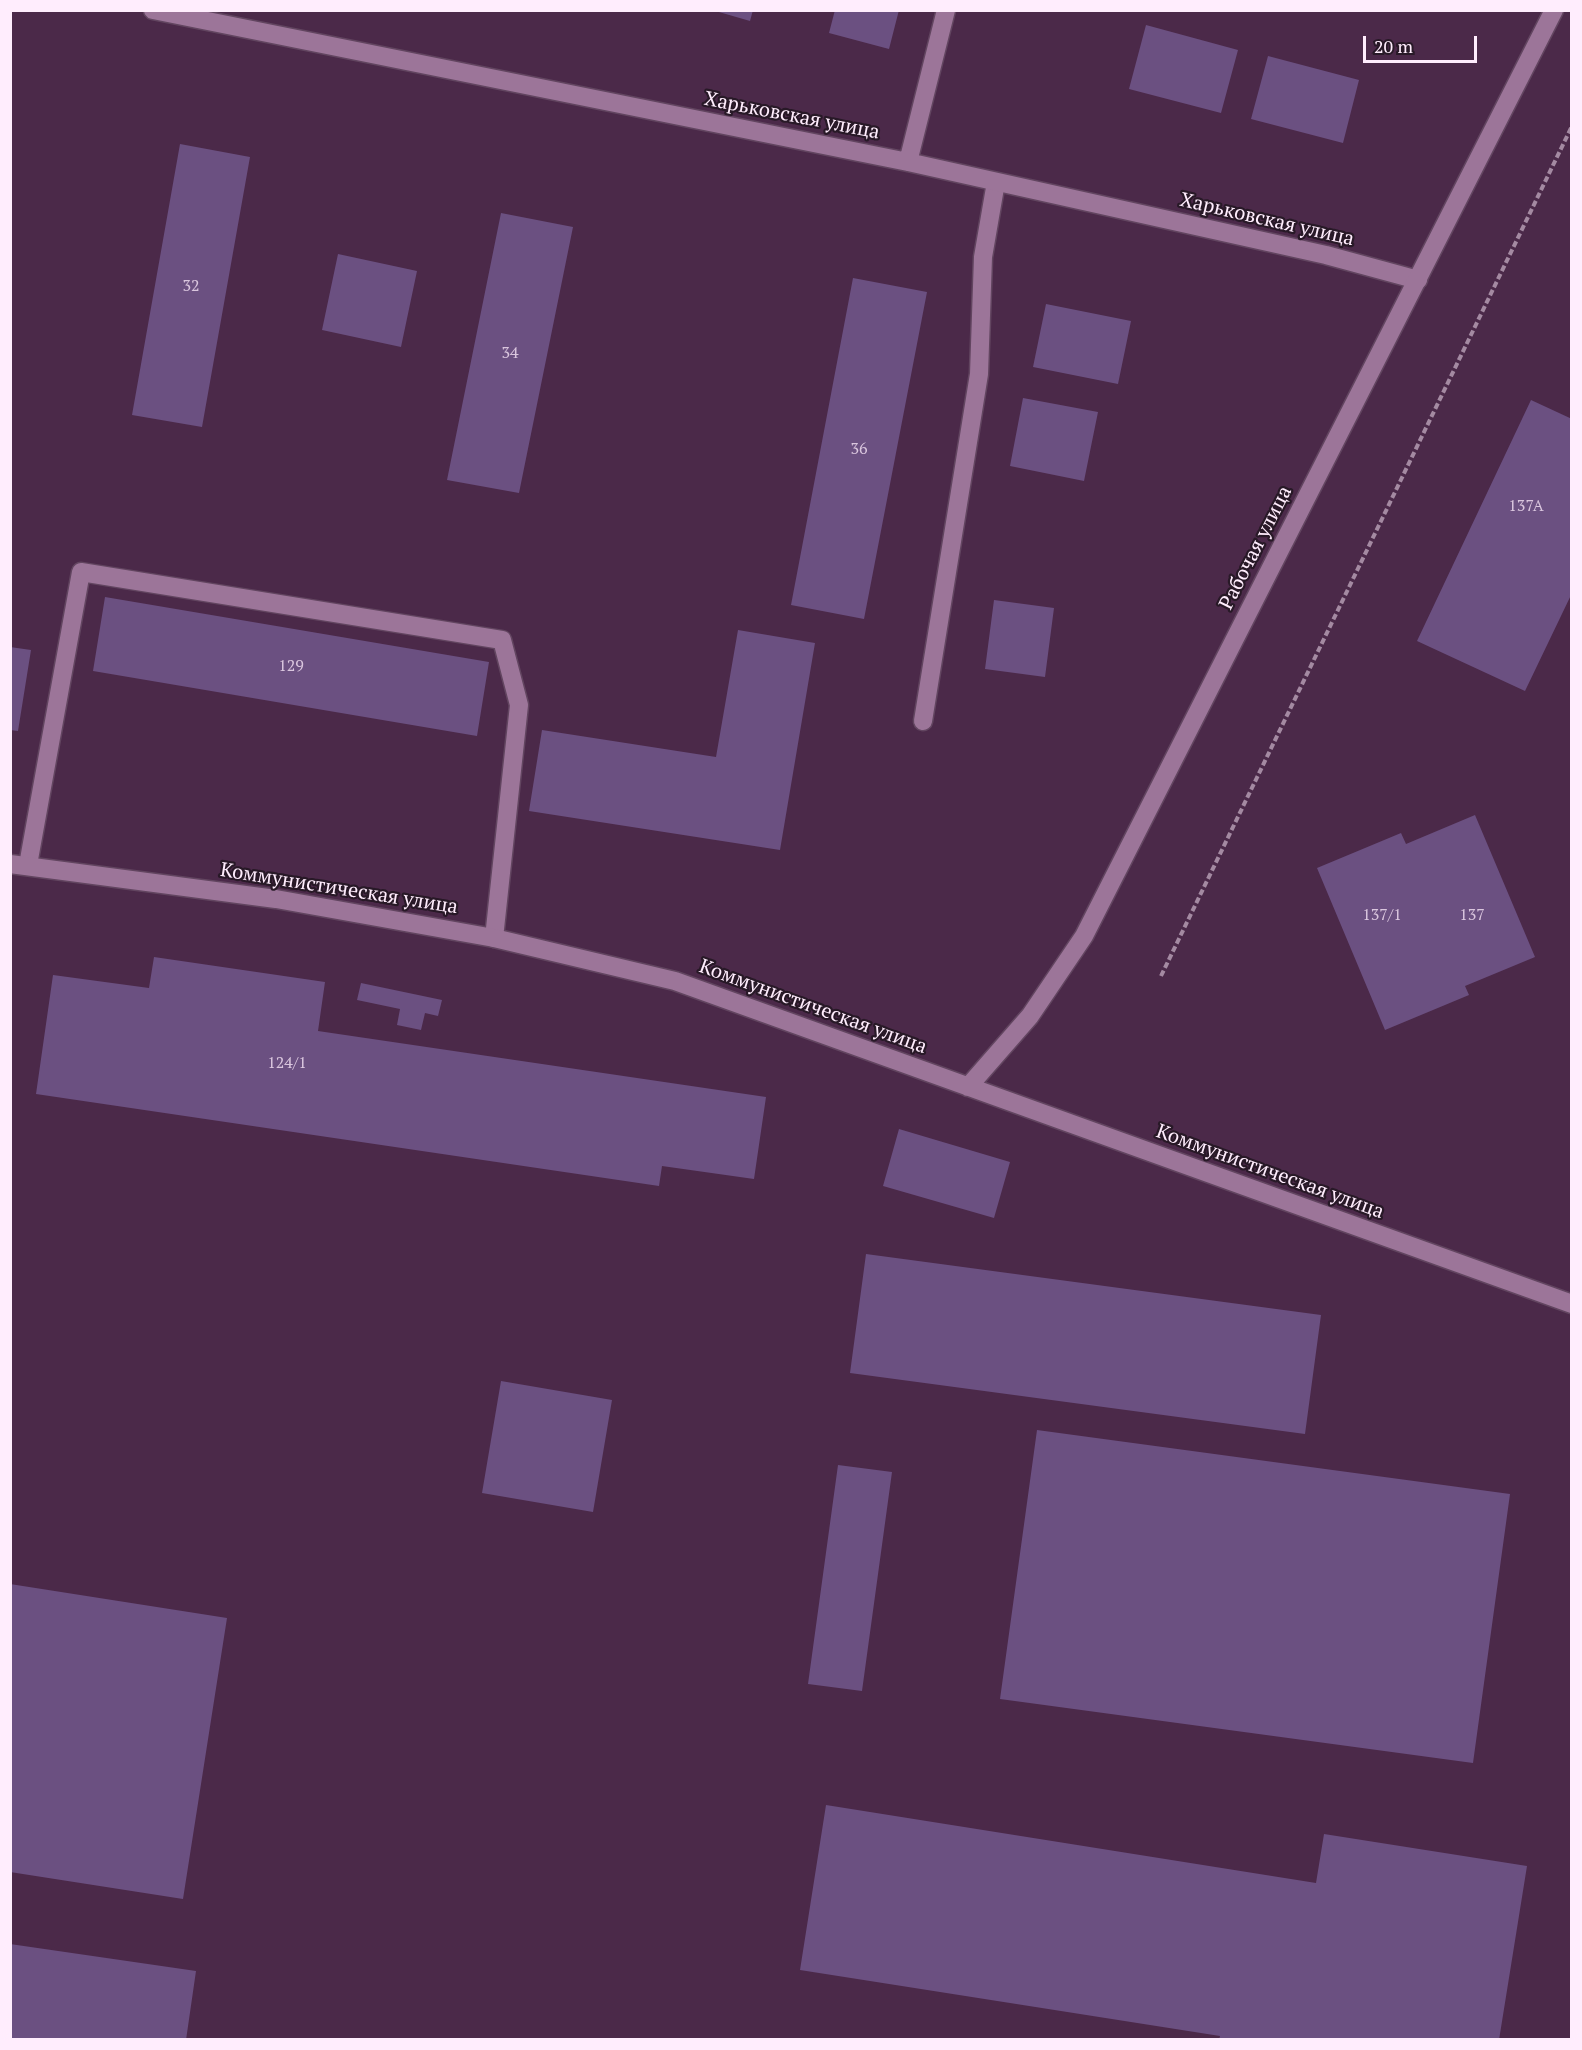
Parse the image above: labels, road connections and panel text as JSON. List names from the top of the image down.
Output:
{
  "streets": {
    "street": ["Харьковская улица", "Рабочая улица", "Коммунистическая улица"]
  },
  "crossings": [
    ["Харьковская улица", "Рабочая улица"],
    ["Рабочая улица", "Коммунистическая улица"]
  ],
  "house_numbers": [
    "32",
    "34",
    "36",
    "137А",
    "129",
    "137/1",
    "137",
    "124/1"
  ],
  "scale_bar": "20 m"
}
